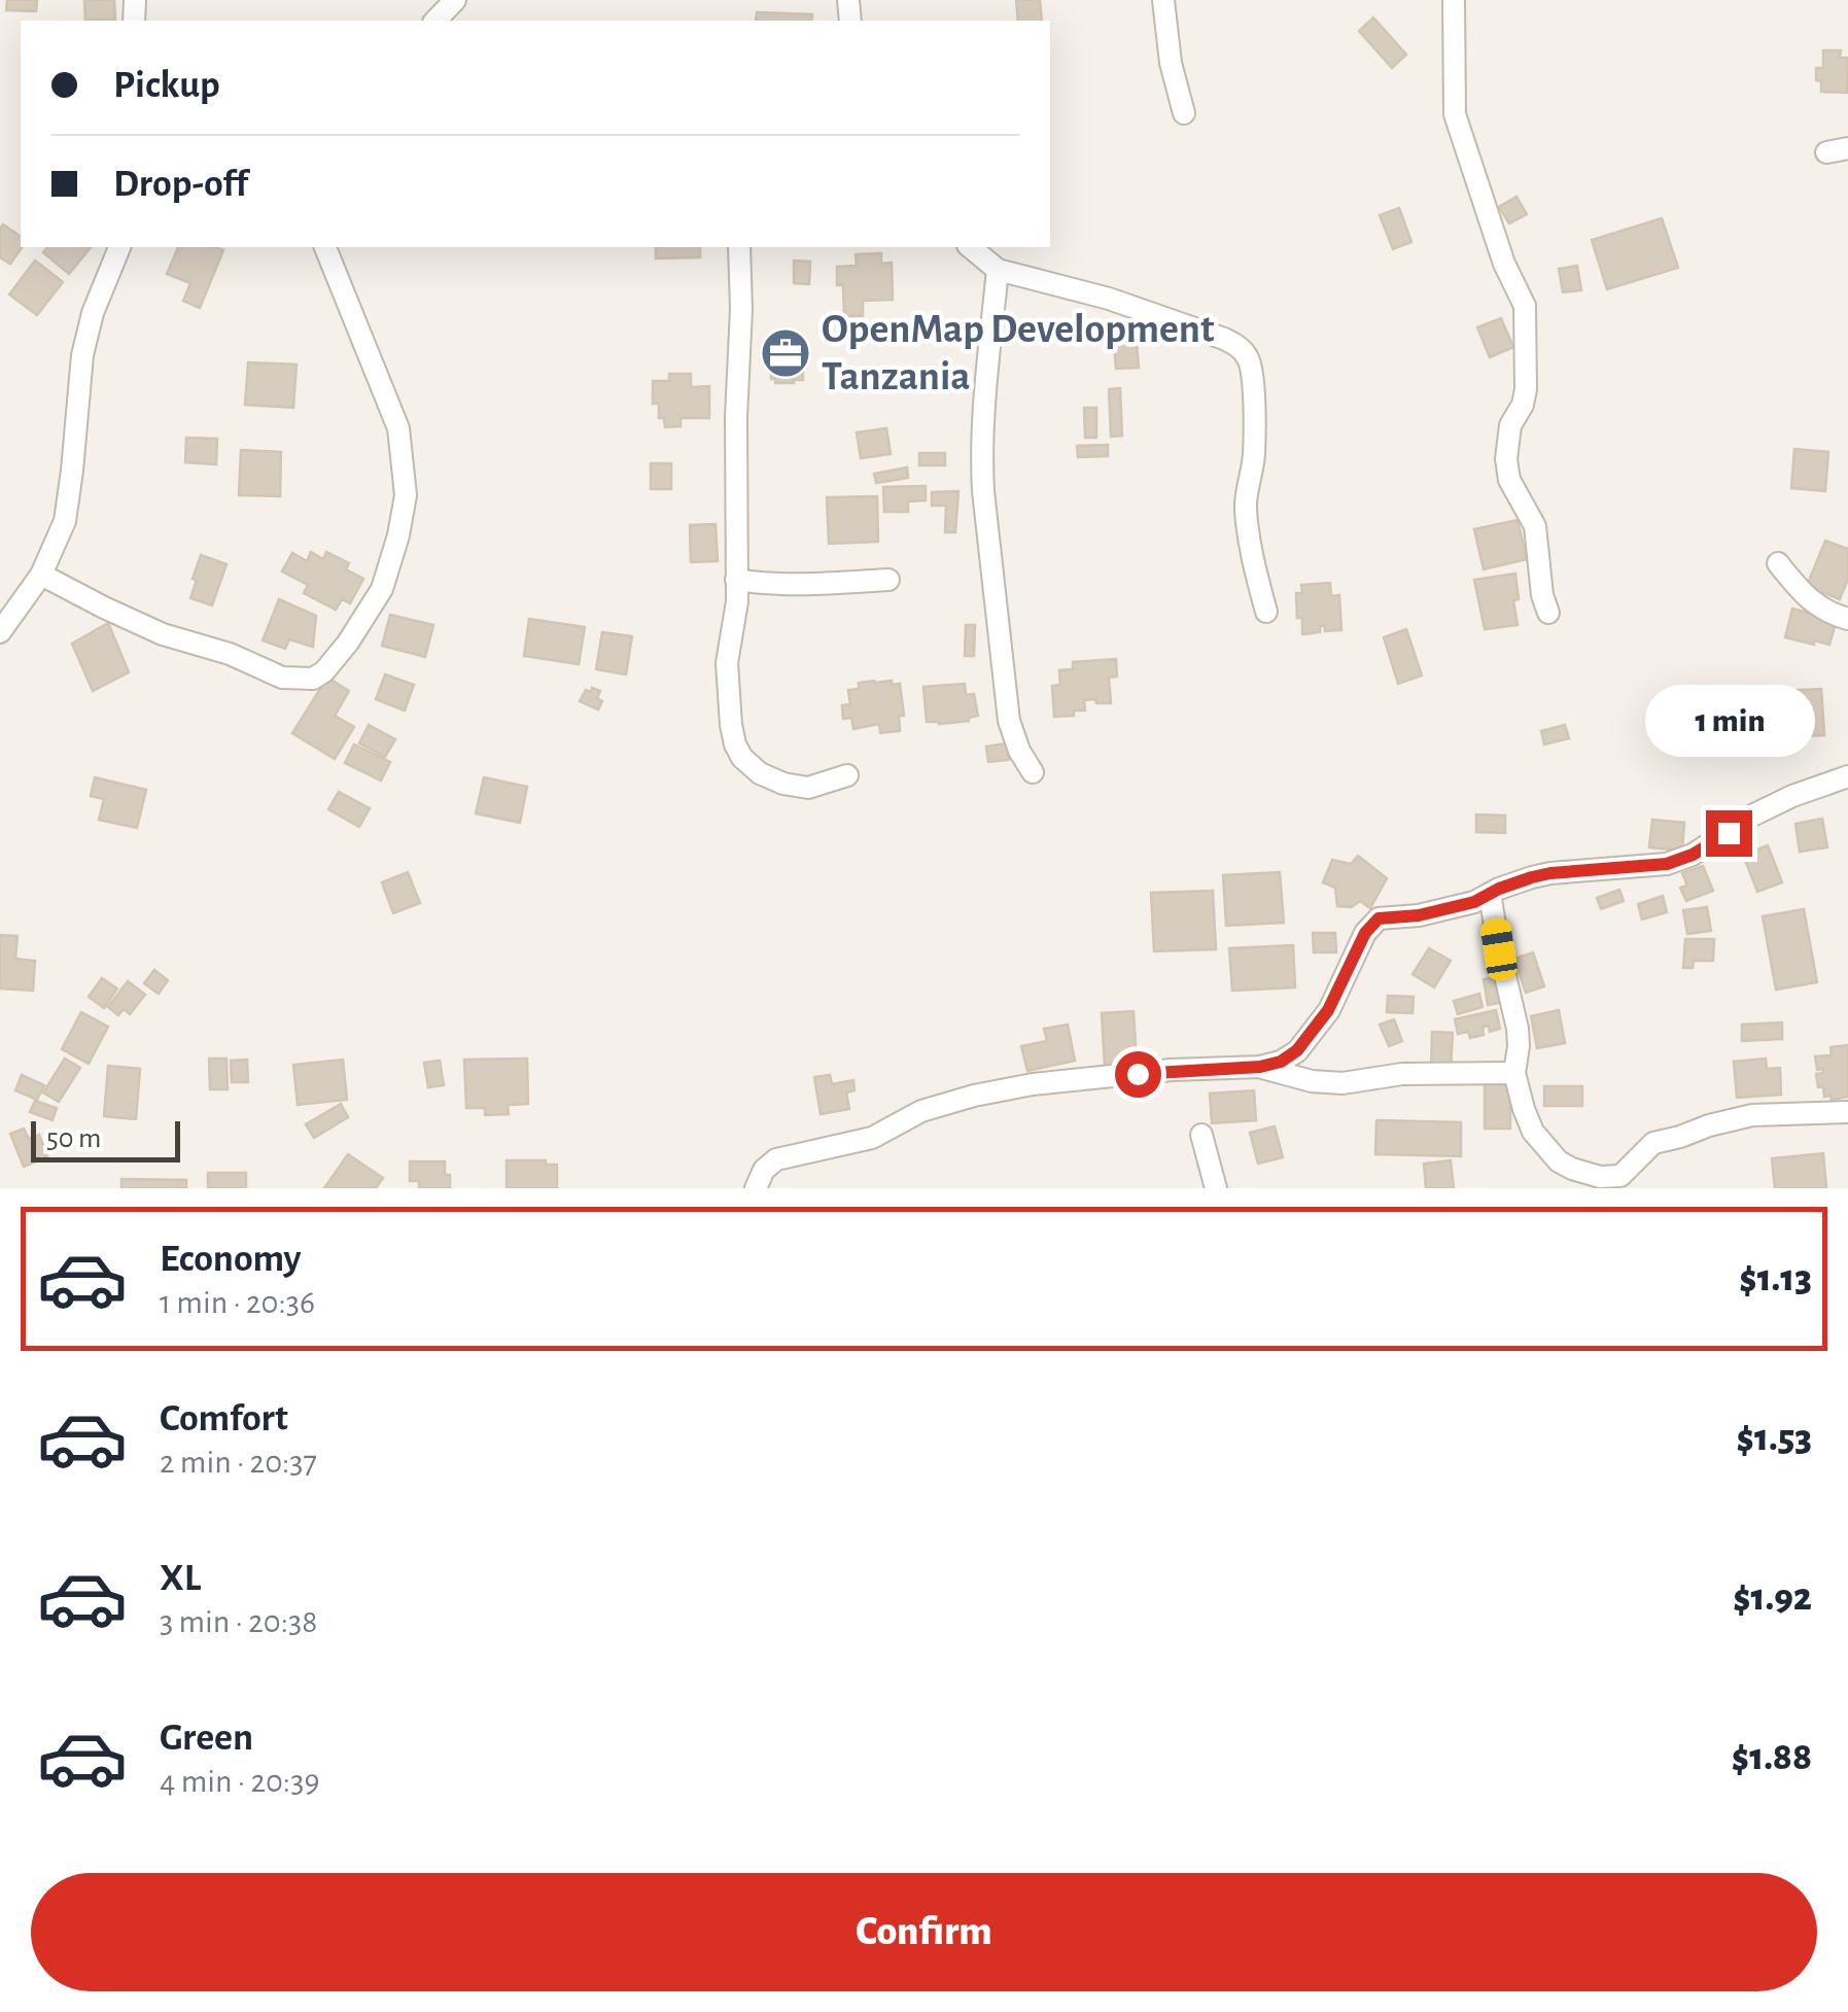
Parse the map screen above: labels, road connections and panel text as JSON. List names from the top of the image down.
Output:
{
  "places": {
    "office": ["OpenMap Development Tanzania"]
  },
  "scale_bar": "50 m",
  "page": {
    "banner": ["Pickup", "Drop-off"],
    "bubble": "1 min",
    "scale": "50 m",
    "list": [
      {
        "name": "Economy",
        "note": "1 min · 20:36",
        "value": "$1.13"
      },
      {
        "name": "Comfort",
        "note": "2 min · 20:37",
        "value": "$1.53"
      },
      {
        "name": "XL",
        "note": "3 min · 20:38",
        "value": "$1.92"
      },
      {
        "name": "Green",
        "note": "4 min · 20:39",
        "value": "$1.88"
      }
    ],
    "buttons": "Confirm"
  }
}
